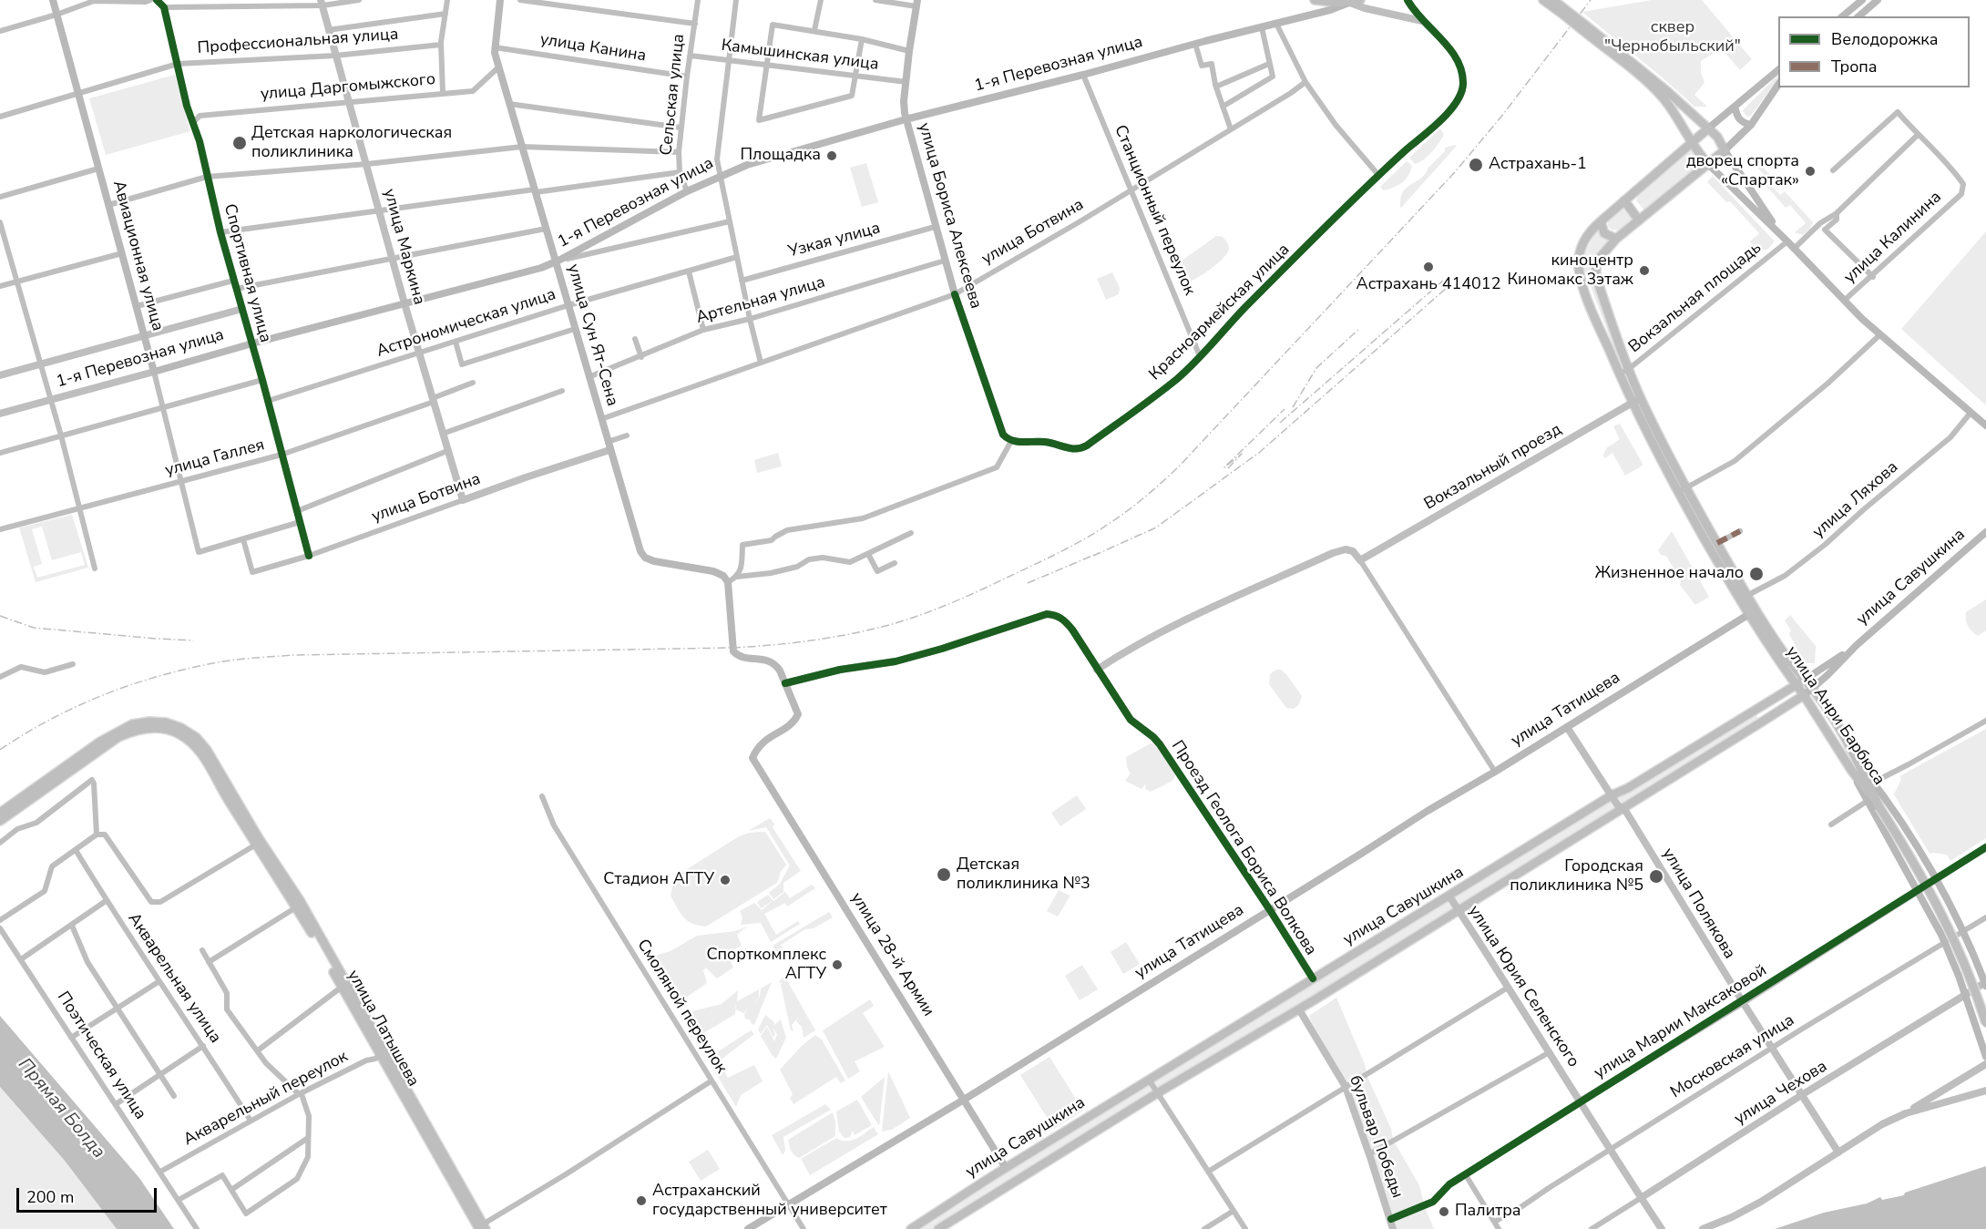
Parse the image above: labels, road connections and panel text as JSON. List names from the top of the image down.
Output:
{
  "streets": {
    "main road": [
      "1-я Перевозная улица",
      "улица Бориса Алексеева",
      "Авиационная улица",
      "улица Сун Ят-Сена",
      "улица Савушкина",
      "улица Татищева",
      "улица Анри Барбюса",
      "улица 28-й Армии",
      "улица Латышева"
    ],
    "street": [
      "Профессиональная улица",
      "улица Канина",
      "Камышинская улица",
      "улица Даргомыжского",
      "Сельская улица",
      "Станционный переулок",
      "улица Ботвина",
      "улица Калинина",
      "Узкая улица",
      "улица Маркина",
      "Спортивная улица",
      "Вокзальная площадь",
      "Артельная улица",
      "Красноармейская улица",
      "Астрономическая улица",
      "улица Галлея",
      "Вокзальный проезд",
      "улица Ляхова",
      "Проезд Геолога Бориса Волкова",
      "улица Полякова",
      "Акварельная улица",
      "улица Юрия Селенского",
      "Смоляной переулок",
      "улица Марии Максаковой",
      "Поэтическая улица",
      "Московская улица",
      "улица Чехова",
      "Акварельный переулок",
      "бульвар Победы"
    ]
  },
  "crossings": [
    ["Профессиональная улица", "улица Маркина"],
    ["Профессиональная улица", "Авиационная улица"],
    ["Профессиональная улица", "Спортивная улица"],
    ["улица Канина", "Сельская улица"],
    ["улица Канина", "улица Сун Ят-Сена"],
    ["Камышинская улица", "Сельская улица"],
    ["Камышинская улица", "улица Бориса Алексеева"],
    ["1-я Перевозная улица", "Сельская улица"],
    ["1-я Перевозная улица", "Станционный переулок"],
    ["1-я Перевозная улица", "улица Бориса Алексеева"],
    ["1-я Перевозная улица", "улица Маркина"],
    ["1-я Перевозная улица", "Авиационная улица"],
    ["1-я Перевозная улица", "Спортивная улица"],
    ["1-я Перевозная улица", "улица Сун Ят-Сена"],
    ["улица Даргомыжского", "улица Маркина"],
    ["улица Даргомыжского", "Спортивная улица"],
    ["улица Даргомыжского", "улица Сун Ят-Сена"],
    ["Станционный переулок", "улица Ботвина"],
    ["Станционный переулок", "Красноармейская улица"],
    ["улица Бориса Алексеева", "улица Ботвина"],
    ["улица Бориса Алексеева", "Узкая улица"],
    ["улица Бориса Алексеева", "Артельная улица"],
    ["улица Бориса Алексеева", "Красноармейская улица"],
    ["улица Ботвина", "улица Маркина"],
    ["улица Ботвина", "Авиационная улица"],
    ["улица Ботвина", "Спортивная улица"],
    ["улица Ботвина", "улица Сун Ят-Сена"],
    ["улица Маркина", "Астрономическая улица"],
    ["улица Маркина", "улица Галлея"],
    ["Авиационная улица", "улица Галлея"],
    ["Спортивная улица", "Астрономическая улица"],
    ["Спортивная улица", "улица Галлея"],
    ["Вокзальная площадь", "улица Анри Барбюса"],
    ["Артельная улица", "улица Сун Ят-Сена"],
    ["Астрономическая улица", "улица Сун Ят-Сена"],
    ["Вокзальный проезд", "улица Анри Барбюса"],
    ["улица Ляхова", "улица Анри Барбюса"],
    ["улица Савушкина", "улица Анри Барбюса"],
    ["улица Савушкина", "Проезд Геолога Бориса Волкова"],
    ["улица Савушкина", "улица Полякова"],
    ["улица Савушкина", "улица 28-й Армии"],
    ["улица Савушкина", "улица Юрия Селенского"],
    ["улица Савушкина", "бульвар Победы"],
    ["улица Татищева", "улица Анри Барбюса"],
    ["улица Татищева", "Проезд Геолога Бориса Волкова"],
    ["улица Татищева", "улица Полякова"],
    ["улица Татищева", "улица 28-й Армии"],
    ["улица Татищева", "Смоляной переулок"],
    ["Проезд Геолога Бориса Волкова", "улица 28-й Армии"],
    ["улица Полякова", "улица Марии Максаковой"],
    ["улица Полякова", "Московская улица"],
    ["улица Полякова", "улица Чехова"],
    ["Акварельная улица", "Акварельный переулок"],
    ["улица Юрия Селенского", "улица Марии Максаковой"],
    ["улица Юрия Селенского", "Московская улица"],
    ["улица Юрия Селенского", "улица Чехова"],
    ["улица Марии Максаковой", "бульвар Победы"],
    ["улица Латышева", "Акварельный переулок"],
    ["Поэтическая улица", "Акварельный переулок"]
  ],
  "water": ["Прямая Болда"],
  "parks": ["сквер \"Чернобыльский\""],
  "places": [
    "Детская наркологическая поликлиника",
    "Площадка",
    "Астрахань-1",
    "дворец спорта «Спартак»",
    "Астрахань 414012",
    "киноцентр Киномакс 3этаж",
    "Жизненное начало",
    "Детская поликлиника №3",
    "Городская поликлиника №5",
    "Стадион АГТУ",
    "Спорткомплекс АГТУ",
    "Астраханский государственный университет",
    "Палитра"
  ],
  "legend": ["Велодорожка", "Тропа"],
  "scale_bar": "200 m"
}
